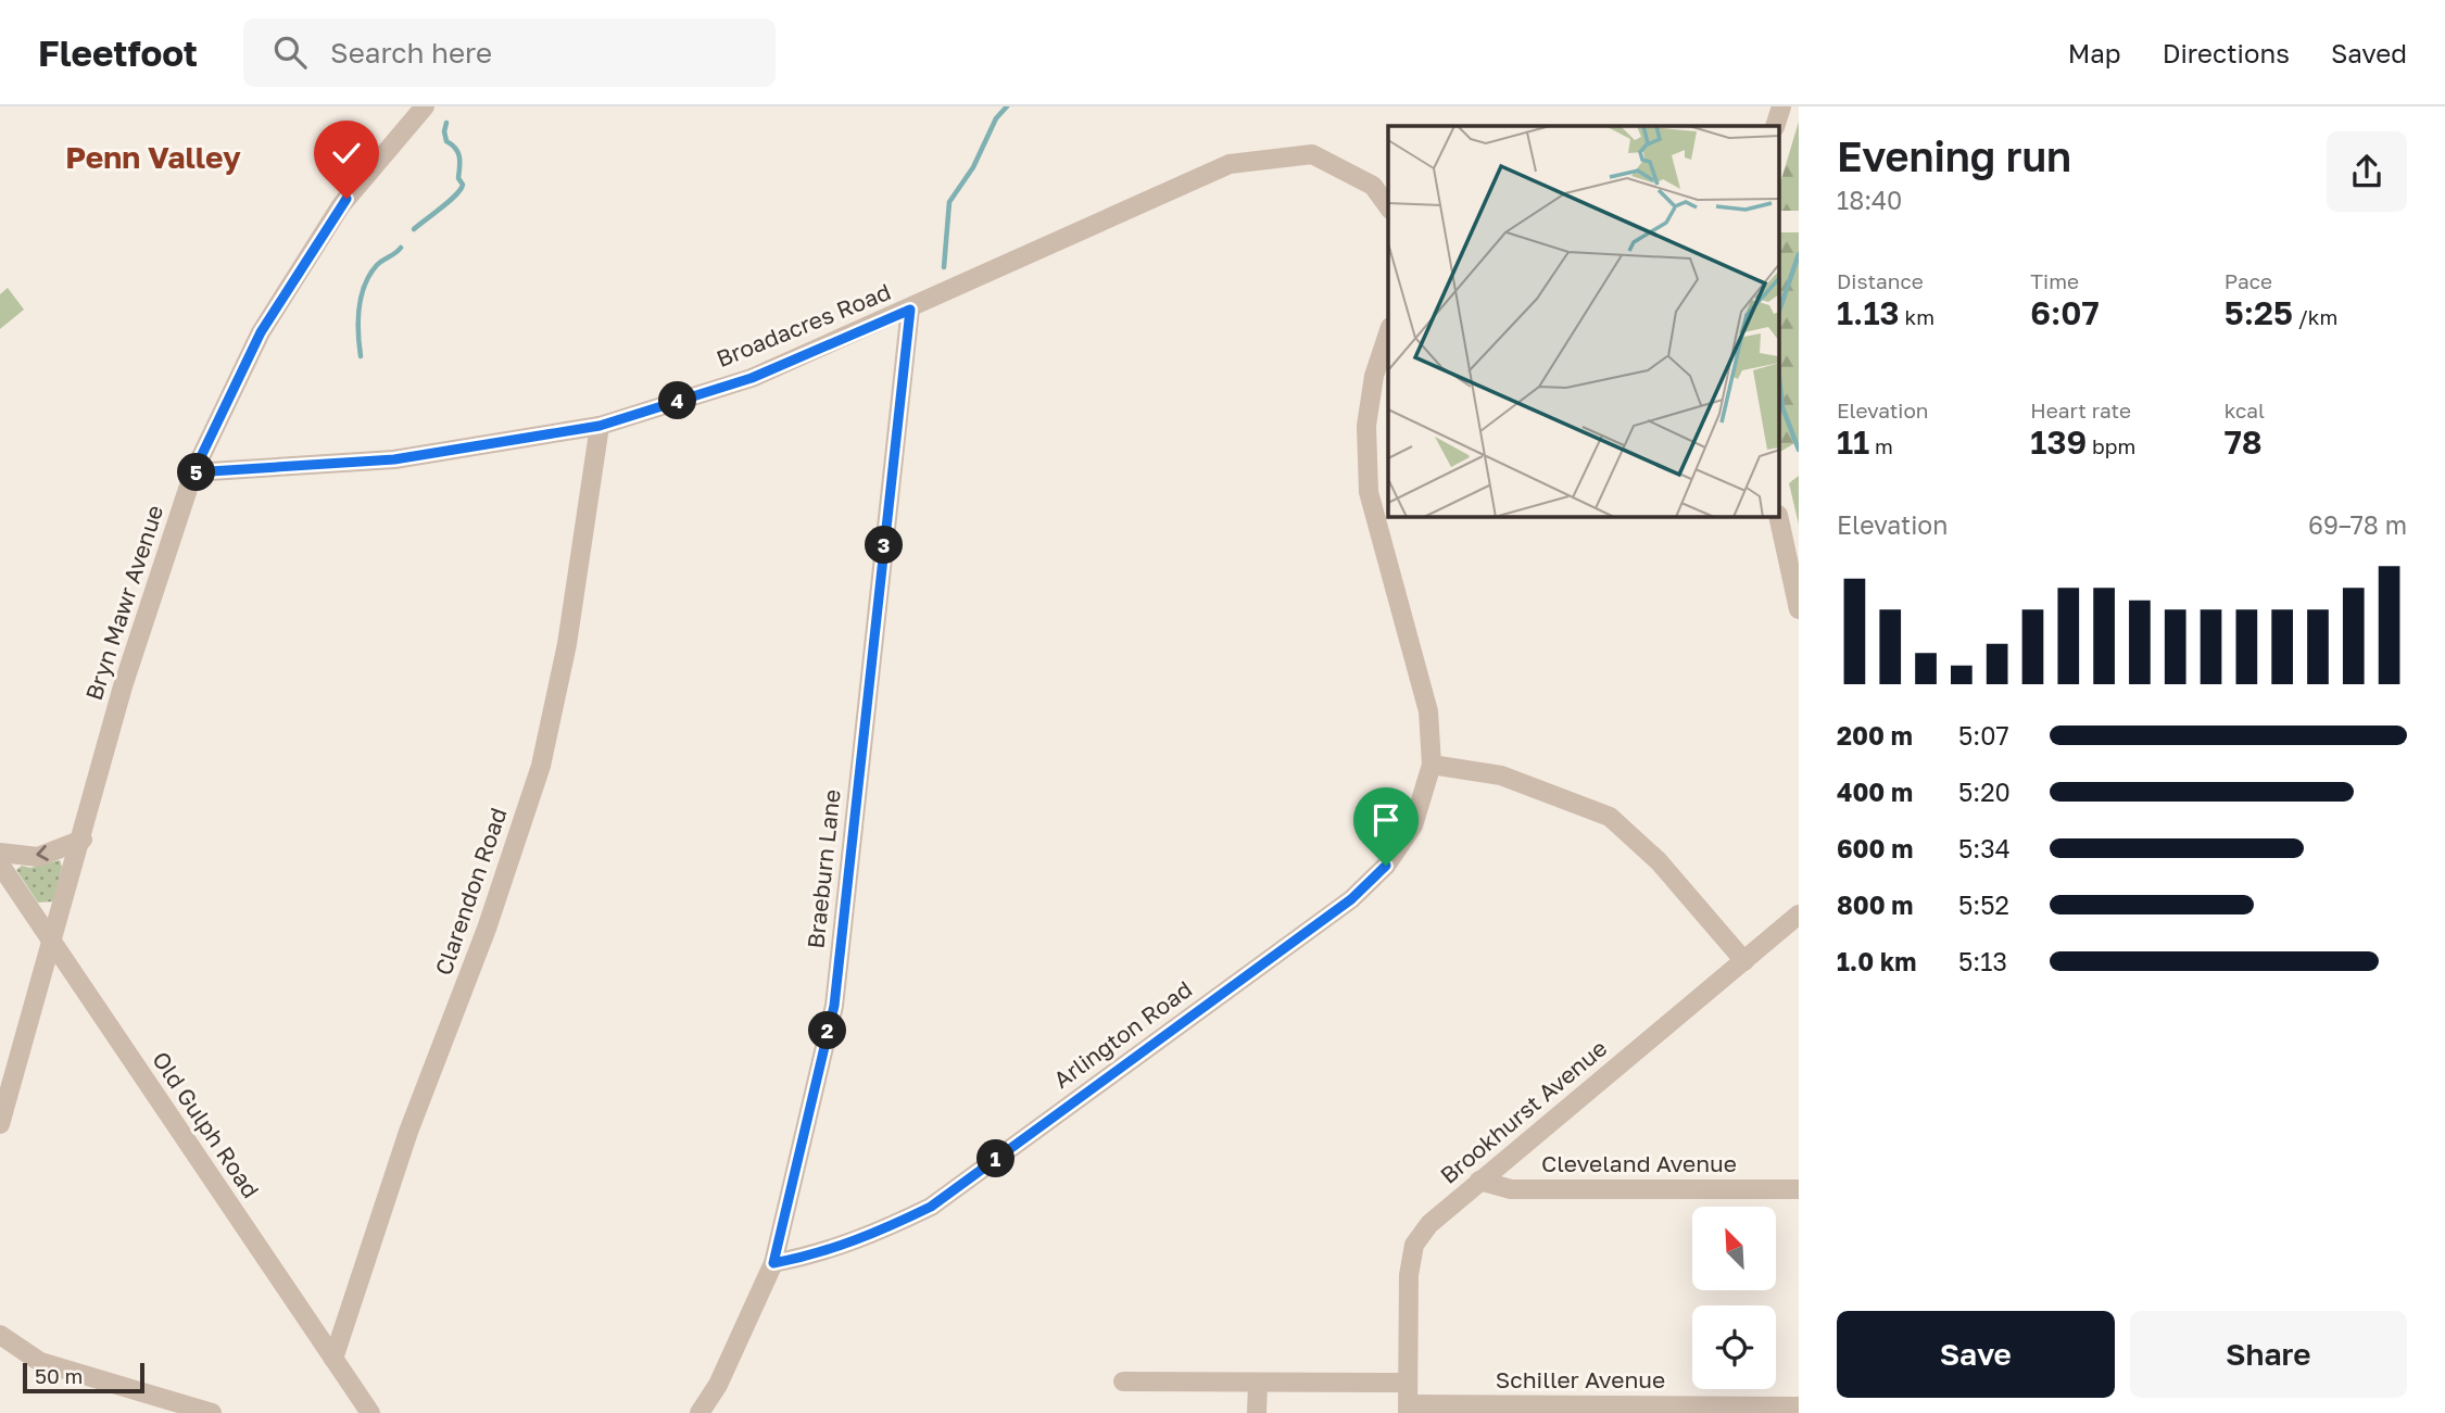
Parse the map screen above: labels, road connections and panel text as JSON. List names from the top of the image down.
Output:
{
  "streets": {
    "street": [
      "Broadacres Road",
      "Bryn Mawr Avenue",
      "Braeburn Lane",
      "Clarendon Road",
      "Arlington Road",
      "Brookhurst Avenue",
      "Old Gulph Road",
      "Cleveland Avenue",
      "Schiller Avenue"
    ]
  },
  "crossings": [
    ["Broadacres Road", "Bryn Mawr Avenue"],
    ["Broadacres Road", "Braeburn Lane"],
    ["Broadacres Road", "Clarendon Road"],
    ["Bryn Mawr Avenue", "Old Gulph Road"],
    ["Braeburn Lane", "Arlington Road"],
    ["Clarendon Road", "Old Gulph Road"],
    ["Brookhurst Avenue", "Cleveland Avenue"],
    ["Brookhurst Avenue", "Schiller Avenue"]
  ],
  "districts": ["Penn Valley"],
  "scale_bar": "50 m",
  "north": "top left",
  "page": {
    "header": "Fleetfoot",
    "search": "Search here",
    "nav": ["Map", "Directions", "Saved"],
    "heading": ["Evening run", "18:40"],
    "stats": [
      ["Distance", "1.13 km"],
      ["Time", "6:07"],
      ["Pace", "5:25 /km"],
      ["Elevation", "11 m"],
      ["Heart rate", "139 bpm"],
      ["kcal", "78"]
    ],
    "pins": [
      "4",
      "5",
      "3",
      "2",
      "1"
    ],
    "chart": ["Elevation", "69–78 m"],
    "list": [
      {
        "name": "200 m",
        "note": "5:07"
      },
      {
        "name": "400 m",
        "note": "5:20"
      },
      {
        "name": "600 m",
        "note": "5:34"
      },
      {
        "name": "800 m",
        "note": "5:52"
      },
      {
        "name": "1.0 km",
        "note": "5:13"
      }
    ],
    "buttons": ["Save", "Share"],
    "scale": "50 m"
  }
}
